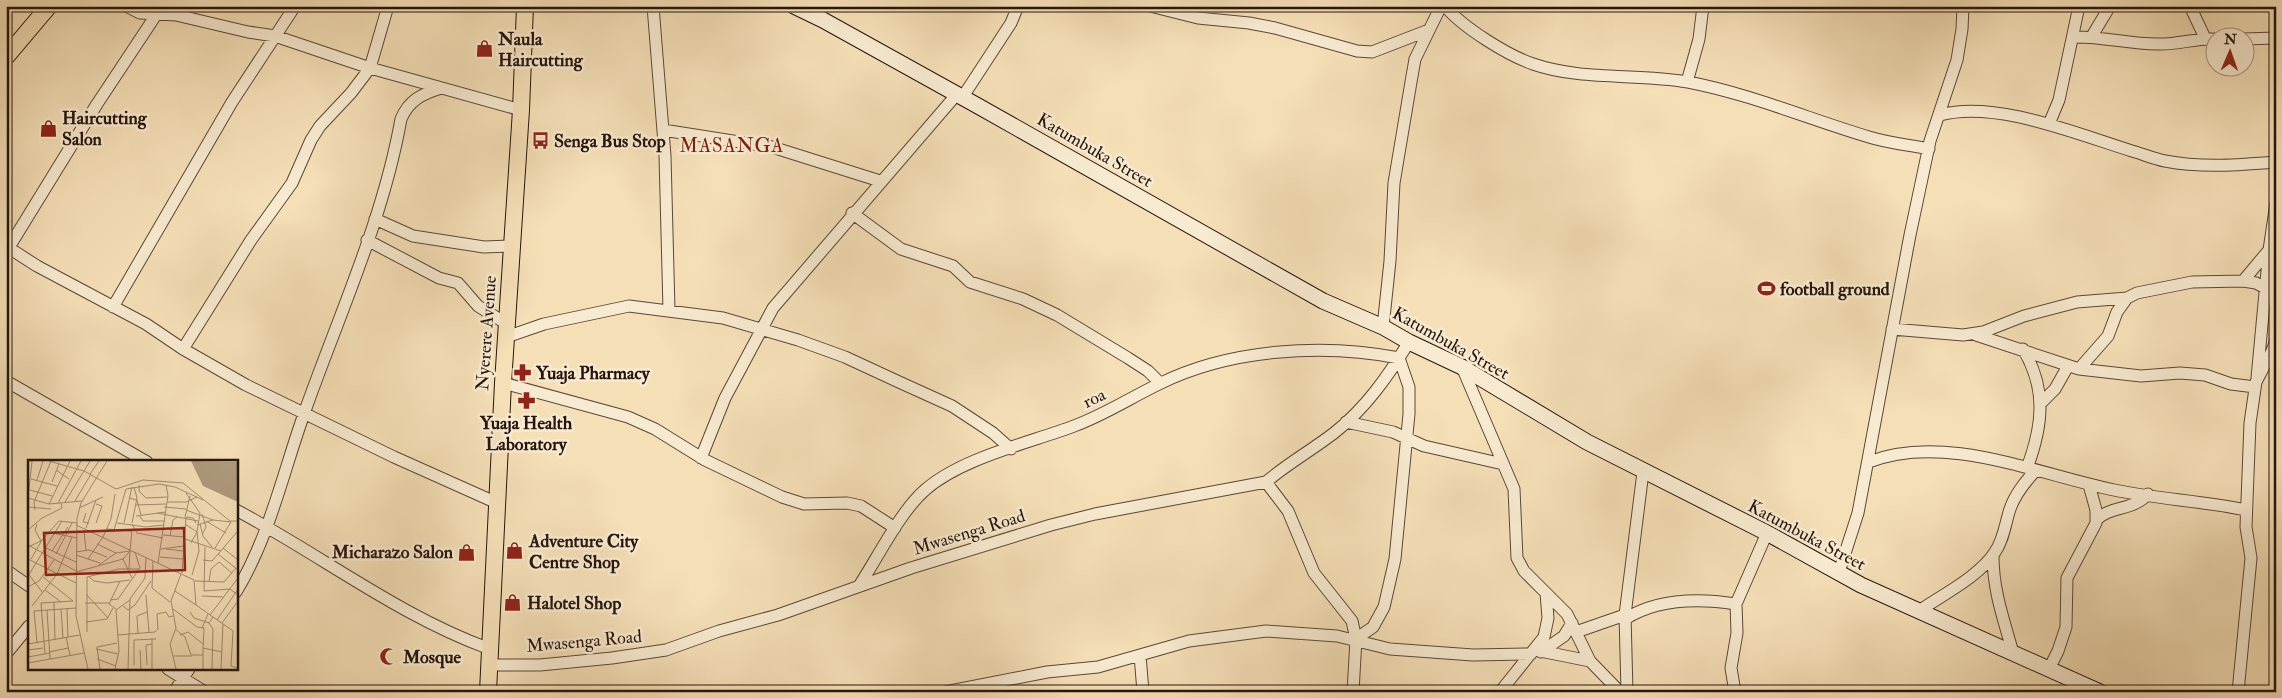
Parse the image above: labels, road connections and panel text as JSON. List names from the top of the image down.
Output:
{
  "streets": {
    "main road": ["Katumbuka Street", "Nyerere Avenue"],
    "street": ["roa", "Mwasenga Road"]
  },
  "crossings": [
    ["Katumbuka Street", "Mwasenga Road"],
    ["Nyerere Avenue", "Mwasenga Road"],
    ["roa", "Mwasenga Road"]
  ],
  "districts": ["MASANGA"],
  "places": {
    "shop": [
      "Naula Haircutting",
      "Haircutting Salon",
      "Adventure City Centre Shop",
      "Micharazo Salon",
      "Halotel Shop"
    ],
    "bus stop": ["Senga Bus Stop"],
    "sports": ["football ground"],
    "pharmacy": ["Yuaja Pharmacy", "Yuaja Health Laboratory"],
    "mosque": ["Mosque"]
  },
  "north": "top"
}
